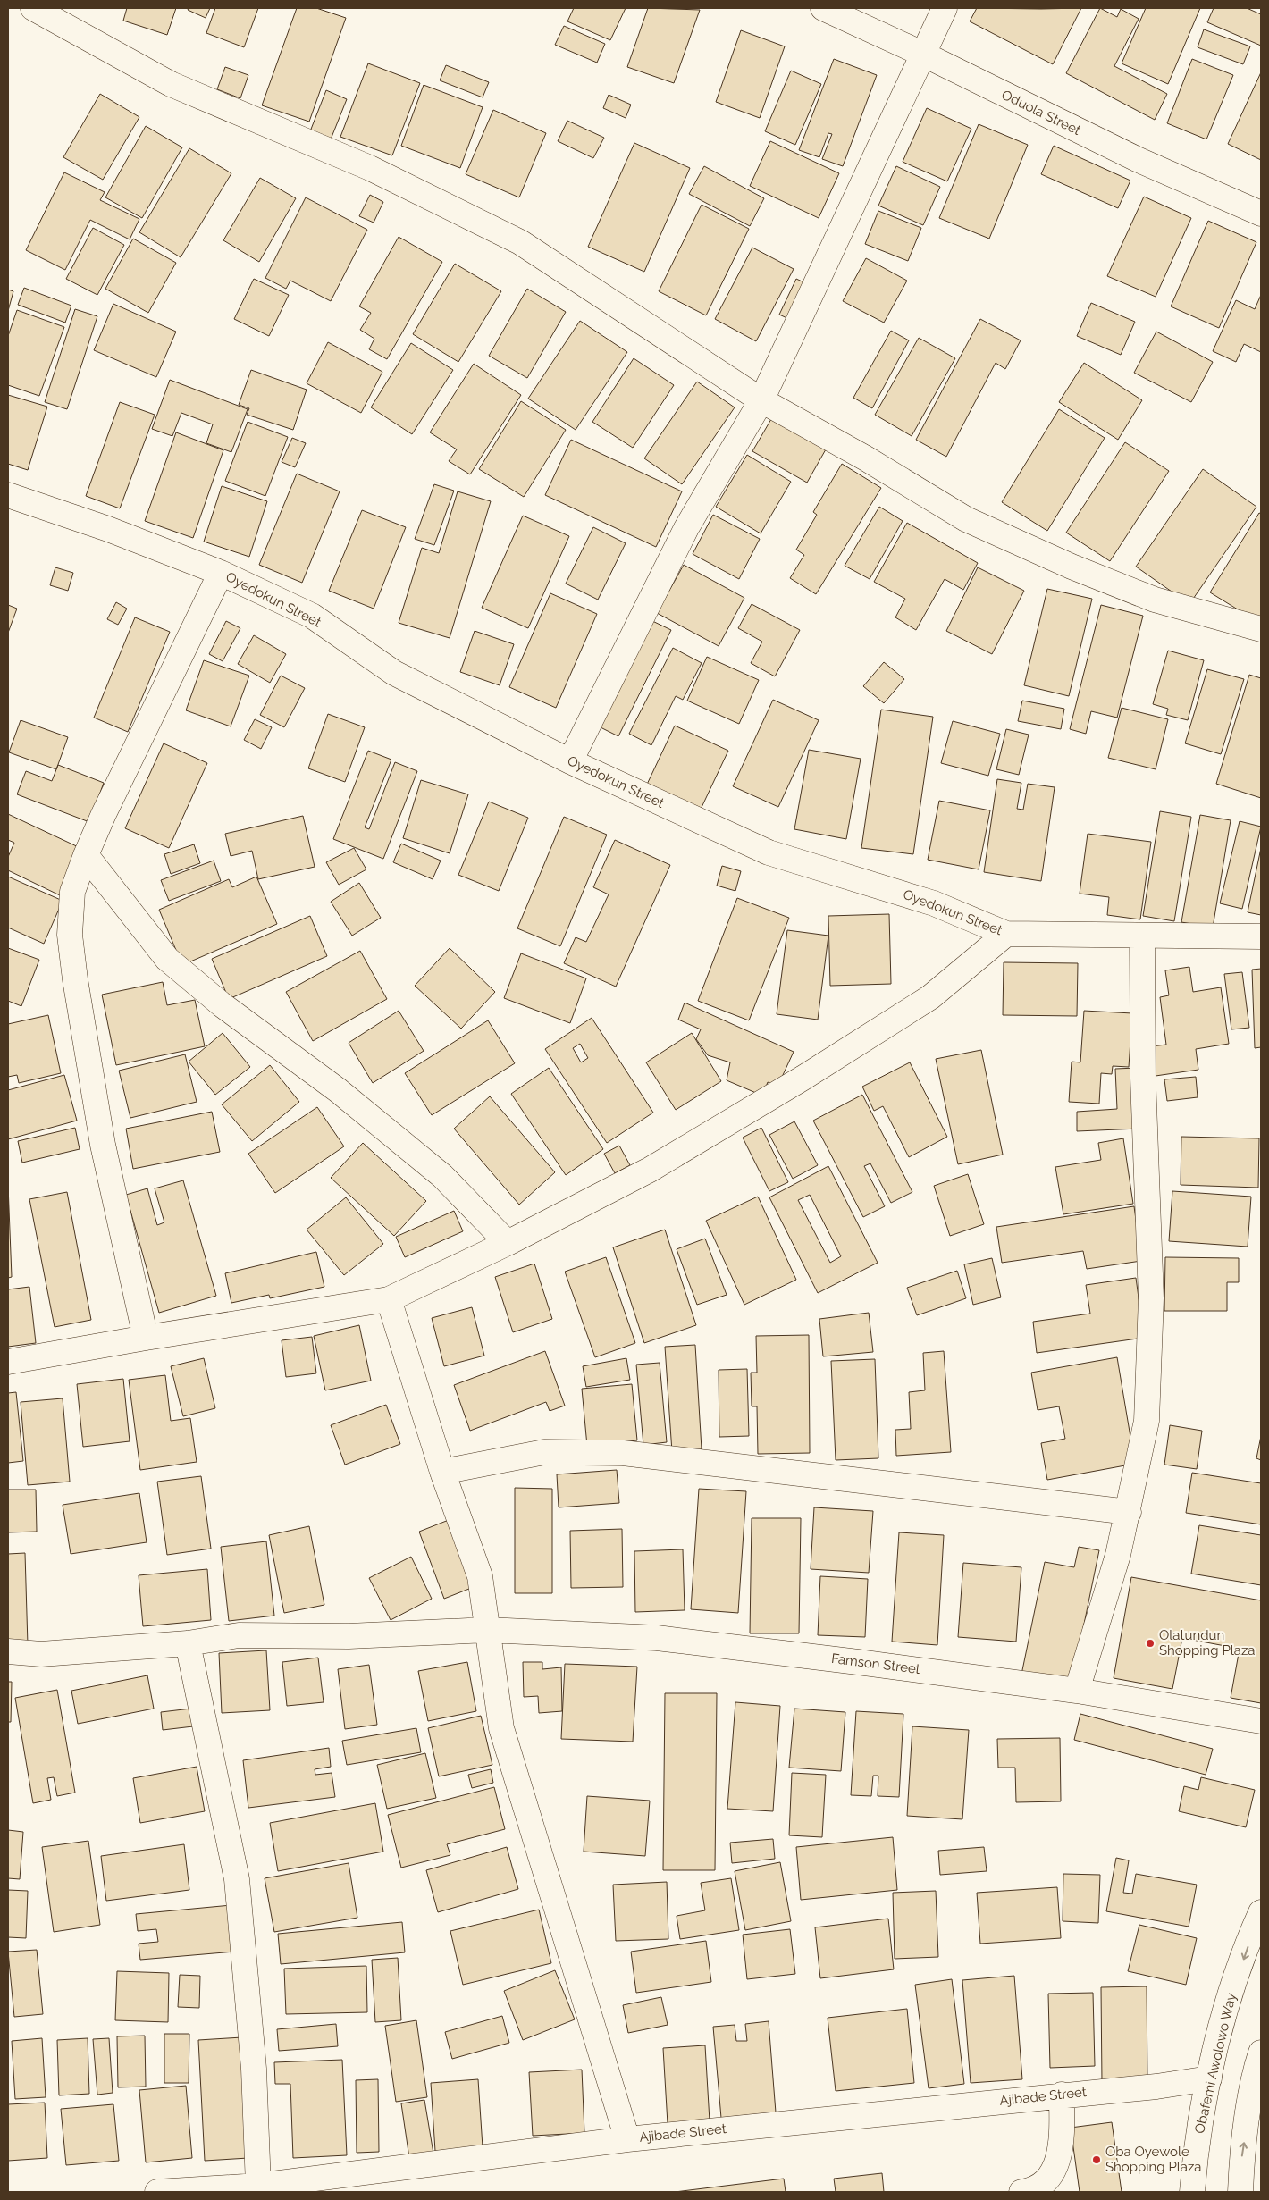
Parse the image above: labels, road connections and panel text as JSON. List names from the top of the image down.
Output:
{
  "streets": {
    "street": [
      "Oduola Street",
      "Oyedokun Street",
      "Famson Street",
      "Obafemi Awolowo Way",
      "Ajibade Street"
    ]
  },
  "crossings": [
    ["Obafemi Awolowo Way", "Ajibade Street"]
  ],
  "one_way": ["Obafemi Awolowo Way"],
  "places": ["Olatundun Shopping Plaza", "Oba Oyewole Shopping Plaza"]
}
